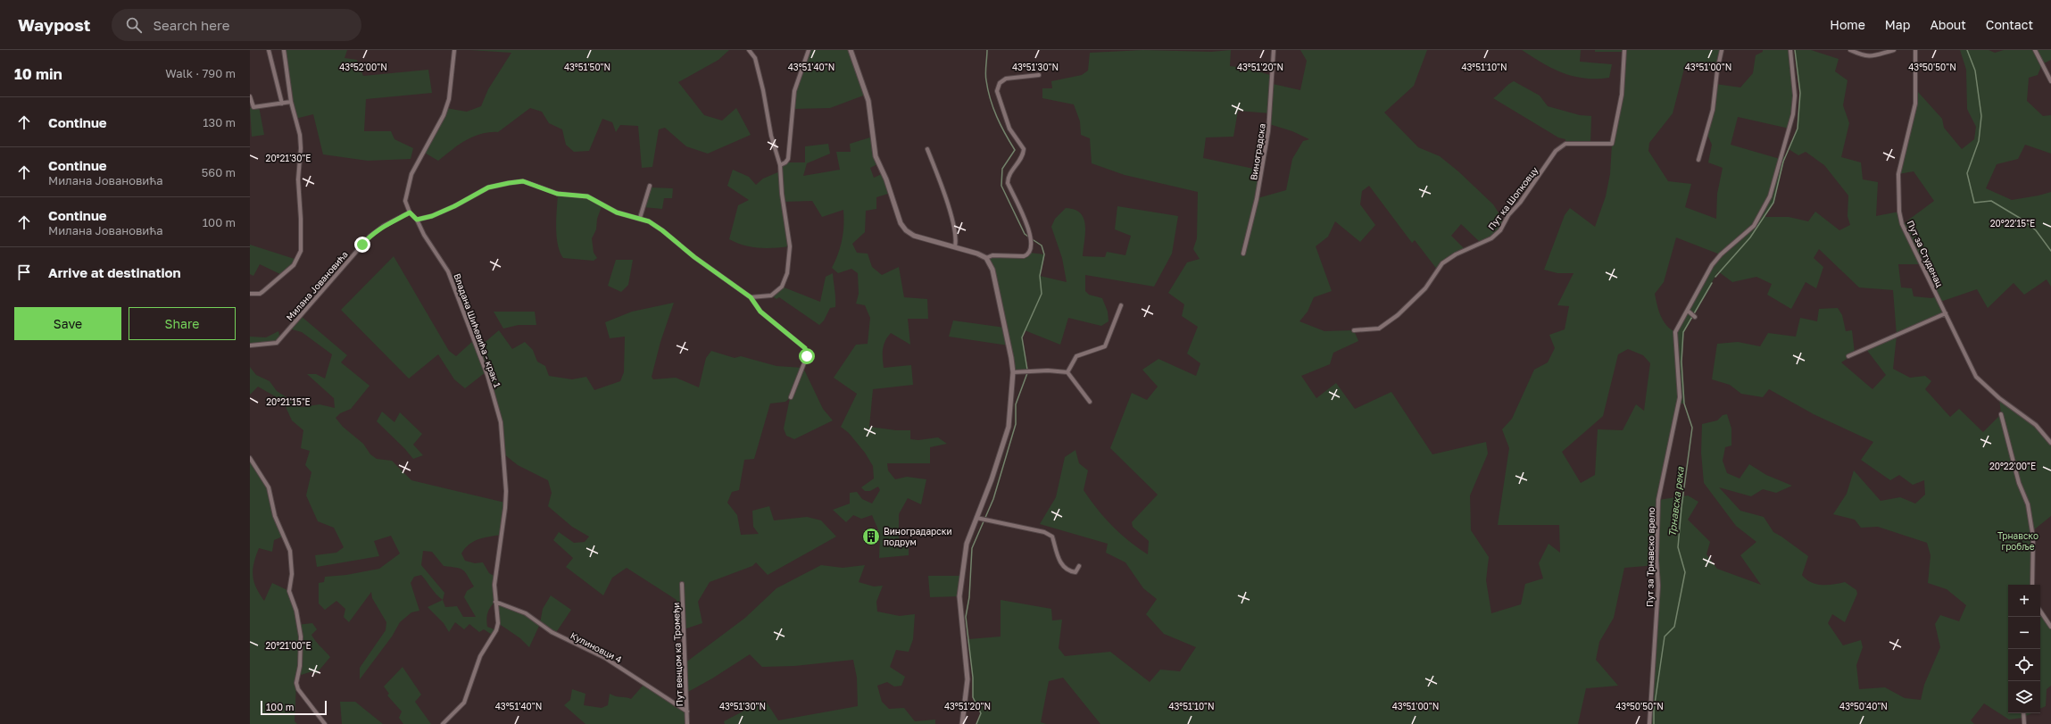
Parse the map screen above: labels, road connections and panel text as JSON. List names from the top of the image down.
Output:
{
  "streets": {
    "street": [
      "Виноградска",
      "Пут ка Шопковцу",
      "Пут за Студенац",
      "Милана Јовановића",
      "Владана Шићевића - крак 1",
      "Пут за Трнавско врело",
      "Кулиновци 4",
      "Пут венцом ка Тромеђи"
    ]
  },
  "crossings": [
    ["Милана Јовановића", "Владана Шићевића - крак 1"],
    ["Владана Шићевића - крак 1", "Кулиновци 4"],
    ["Кулиновци 4", "Пут венцом ка Тромеђи"]
  ],
  "water": ["Трнавска река"],
  "parks": ["Трнавско гробље"],
  "places": {
    "building": ["Виноградарски подрум"]
  },
  "scale_bar": "100 m",
  "page": {
    "header": "Waypost",
    "search": "Search here",
    "nav": [
      "Home",
      "Map",
      "About",
      "Contact"
    ],
    "heading": ["10 min", "Walk · 790 m"],
    "list": [
      ["Continue", "130 m"],
      ["Continue", "Милана Јовановића", "560 m"],
      ["Continue", "Милана Јовановића", "100 m"],
      "Arrive at destination"
    ],
    "buttons": ["Save", "Share"],
    "map_buttons": ["+", "−"],
    "scale": "100 m"
  },
  "coordinates": [
    "43°52'00\"N",
    "43°51'50\"N",
    "43°51'40\"N",
    "43°51'30\"N",
    "43°51'20\"N",
    "43°51'10\"N",
    "43°51'00\"N",
    "43°50'50\"N",
    "20°21'30\"E",
    "20°22'15\"E",
    "20°21'15\"E",
    "20°22'00\"E",
    "20°21'00\"E",
    "43°50'40\"N"
  ]
}
